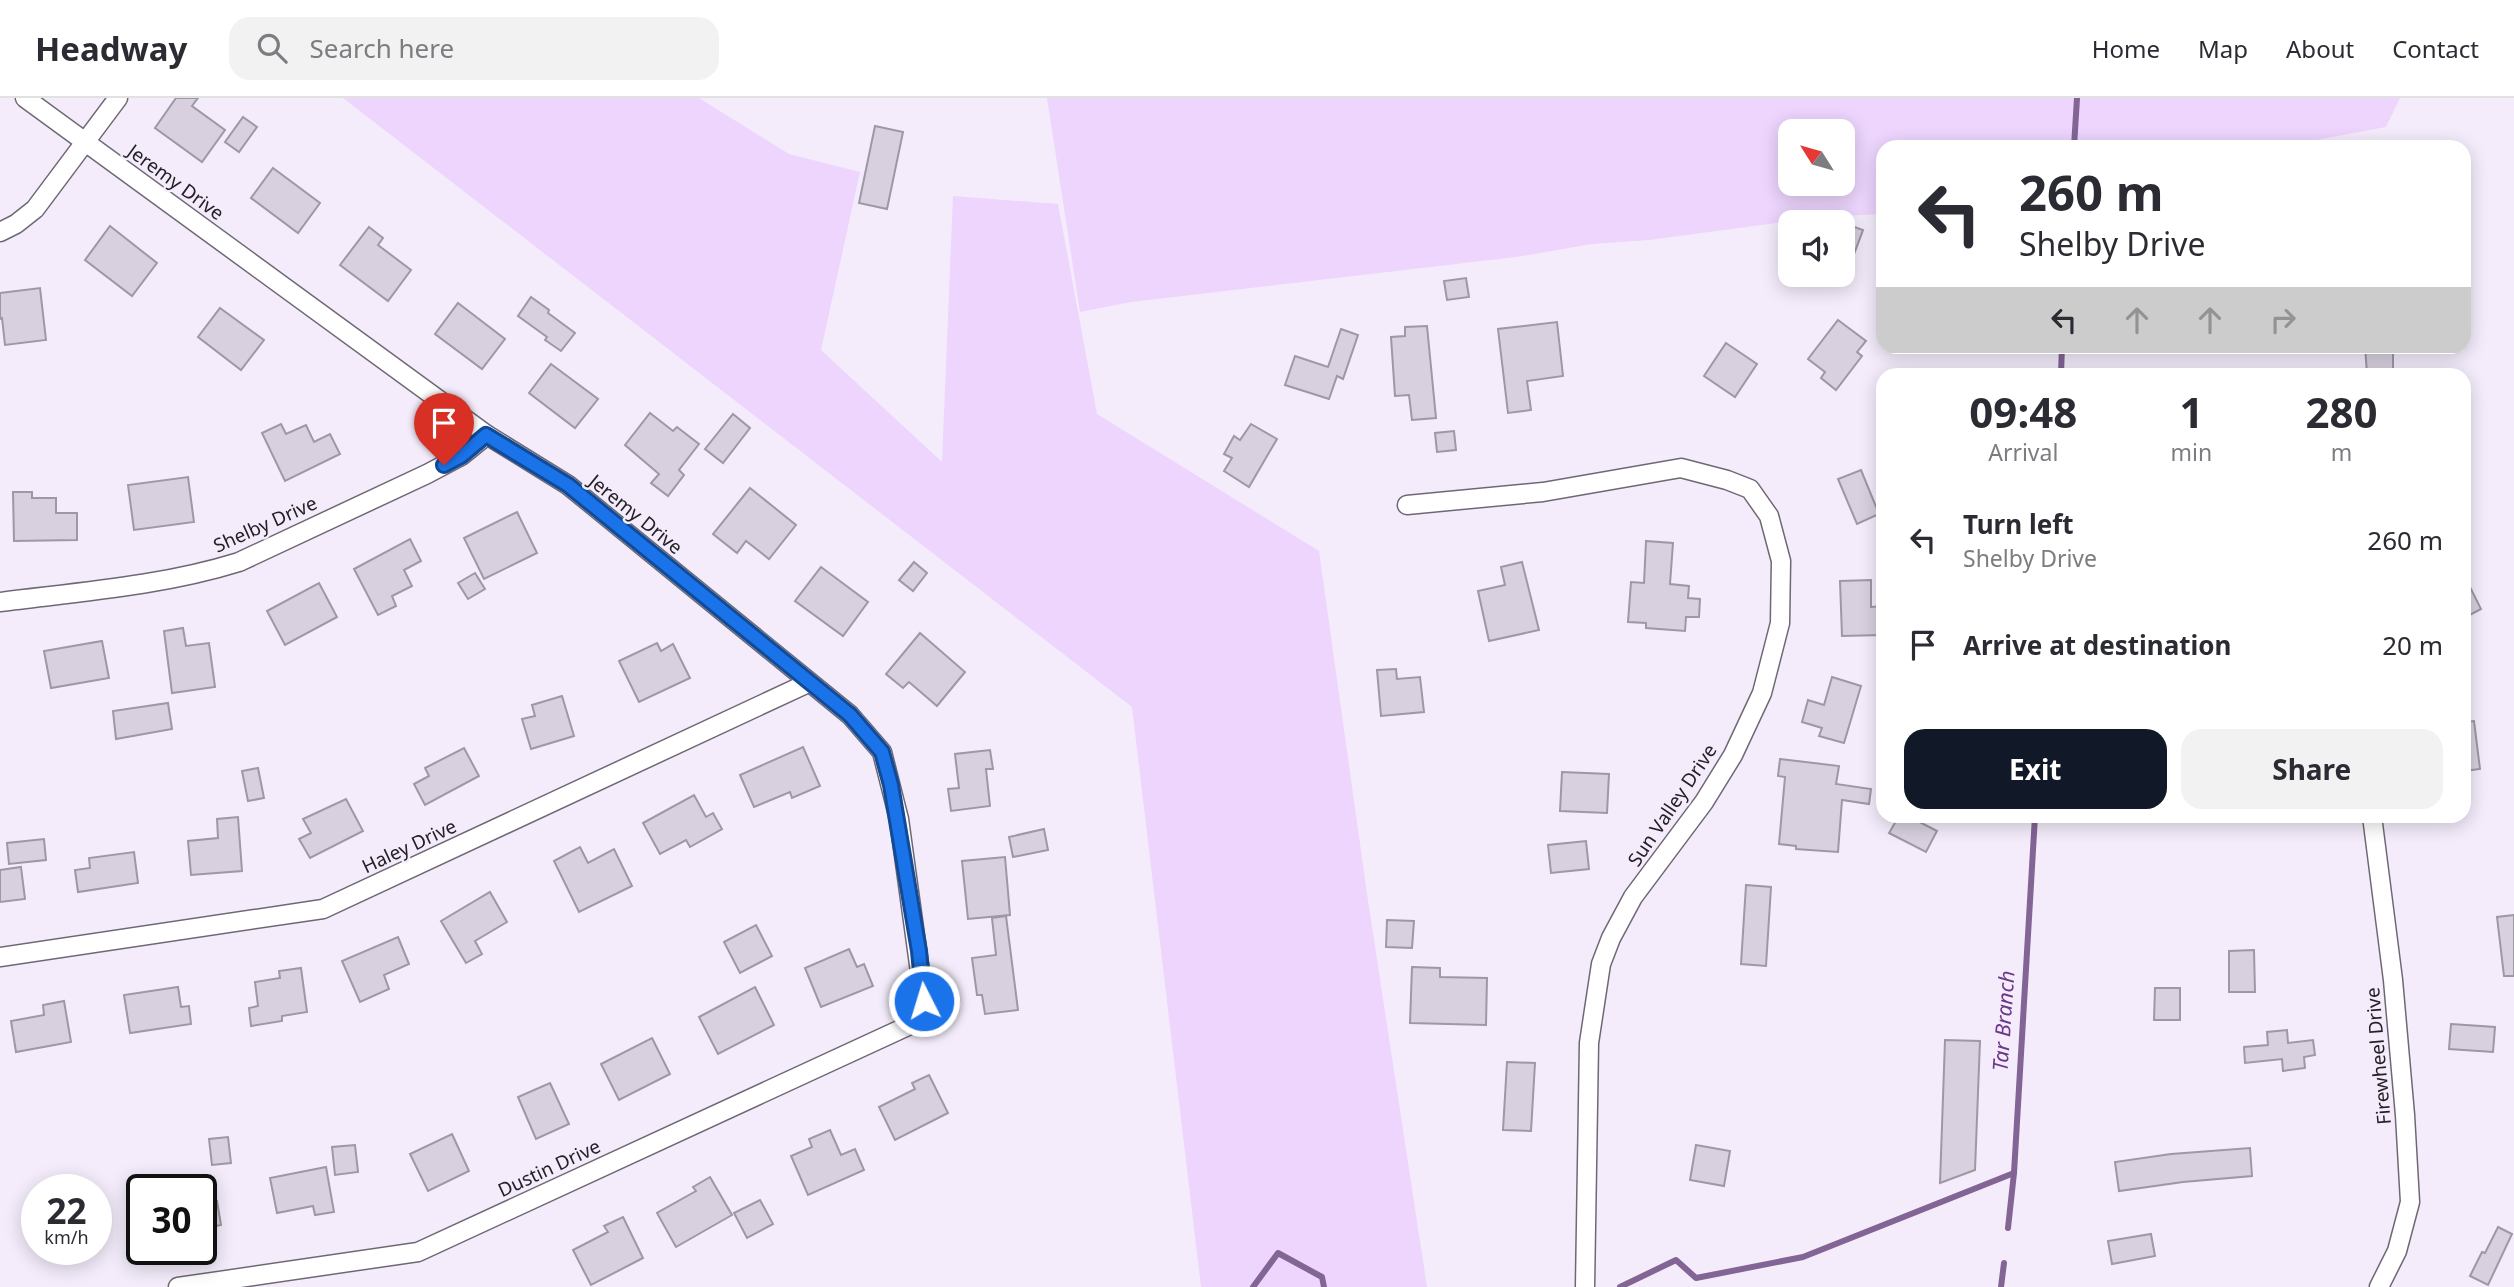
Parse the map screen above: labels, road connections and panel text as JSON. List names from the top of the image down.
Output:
{
  "streets": {
    "street": [
      "Jeremy Drive",
      "Shelby Drive",
      "Sun Valley Drive",
      "Haley Drive",
      "Firewheel Drive",
      "Dustin Drive"
    ]
  },
  "crossings": [
    ["Jeremy Drive", "Shelby Drive"],
    ["Jeremy Drive", "Haley Drive"],
    ["Jeremy Drive", "Dustin Drive"]
  ],
  "water": ["Tar Branch"],
  "north": "top left",
  "page": {
    "header": "Headway",
    "search": "Search here",
    "nav": [
      "Home",
      "Map",
      "About",
      "Contact"
    ],
    "turn": ["260 m", "Shelby Drive"],
    "eta": [
      "09:48",
      "Arrival",
      "1",
      "min",
      "280",
      "m"
    ],
    "list": [
      {
        "name": "Turn left",
        "note": "Shelby Drive",
        "value": "260 m"
      },
      {
        "name": "Arrive at destination",
        "value": "20 m"
      }
    ],
    "buttons": ["Exit", "Share"],
    "speed": "22 km/h",
    "limit": "30"
  }
}
